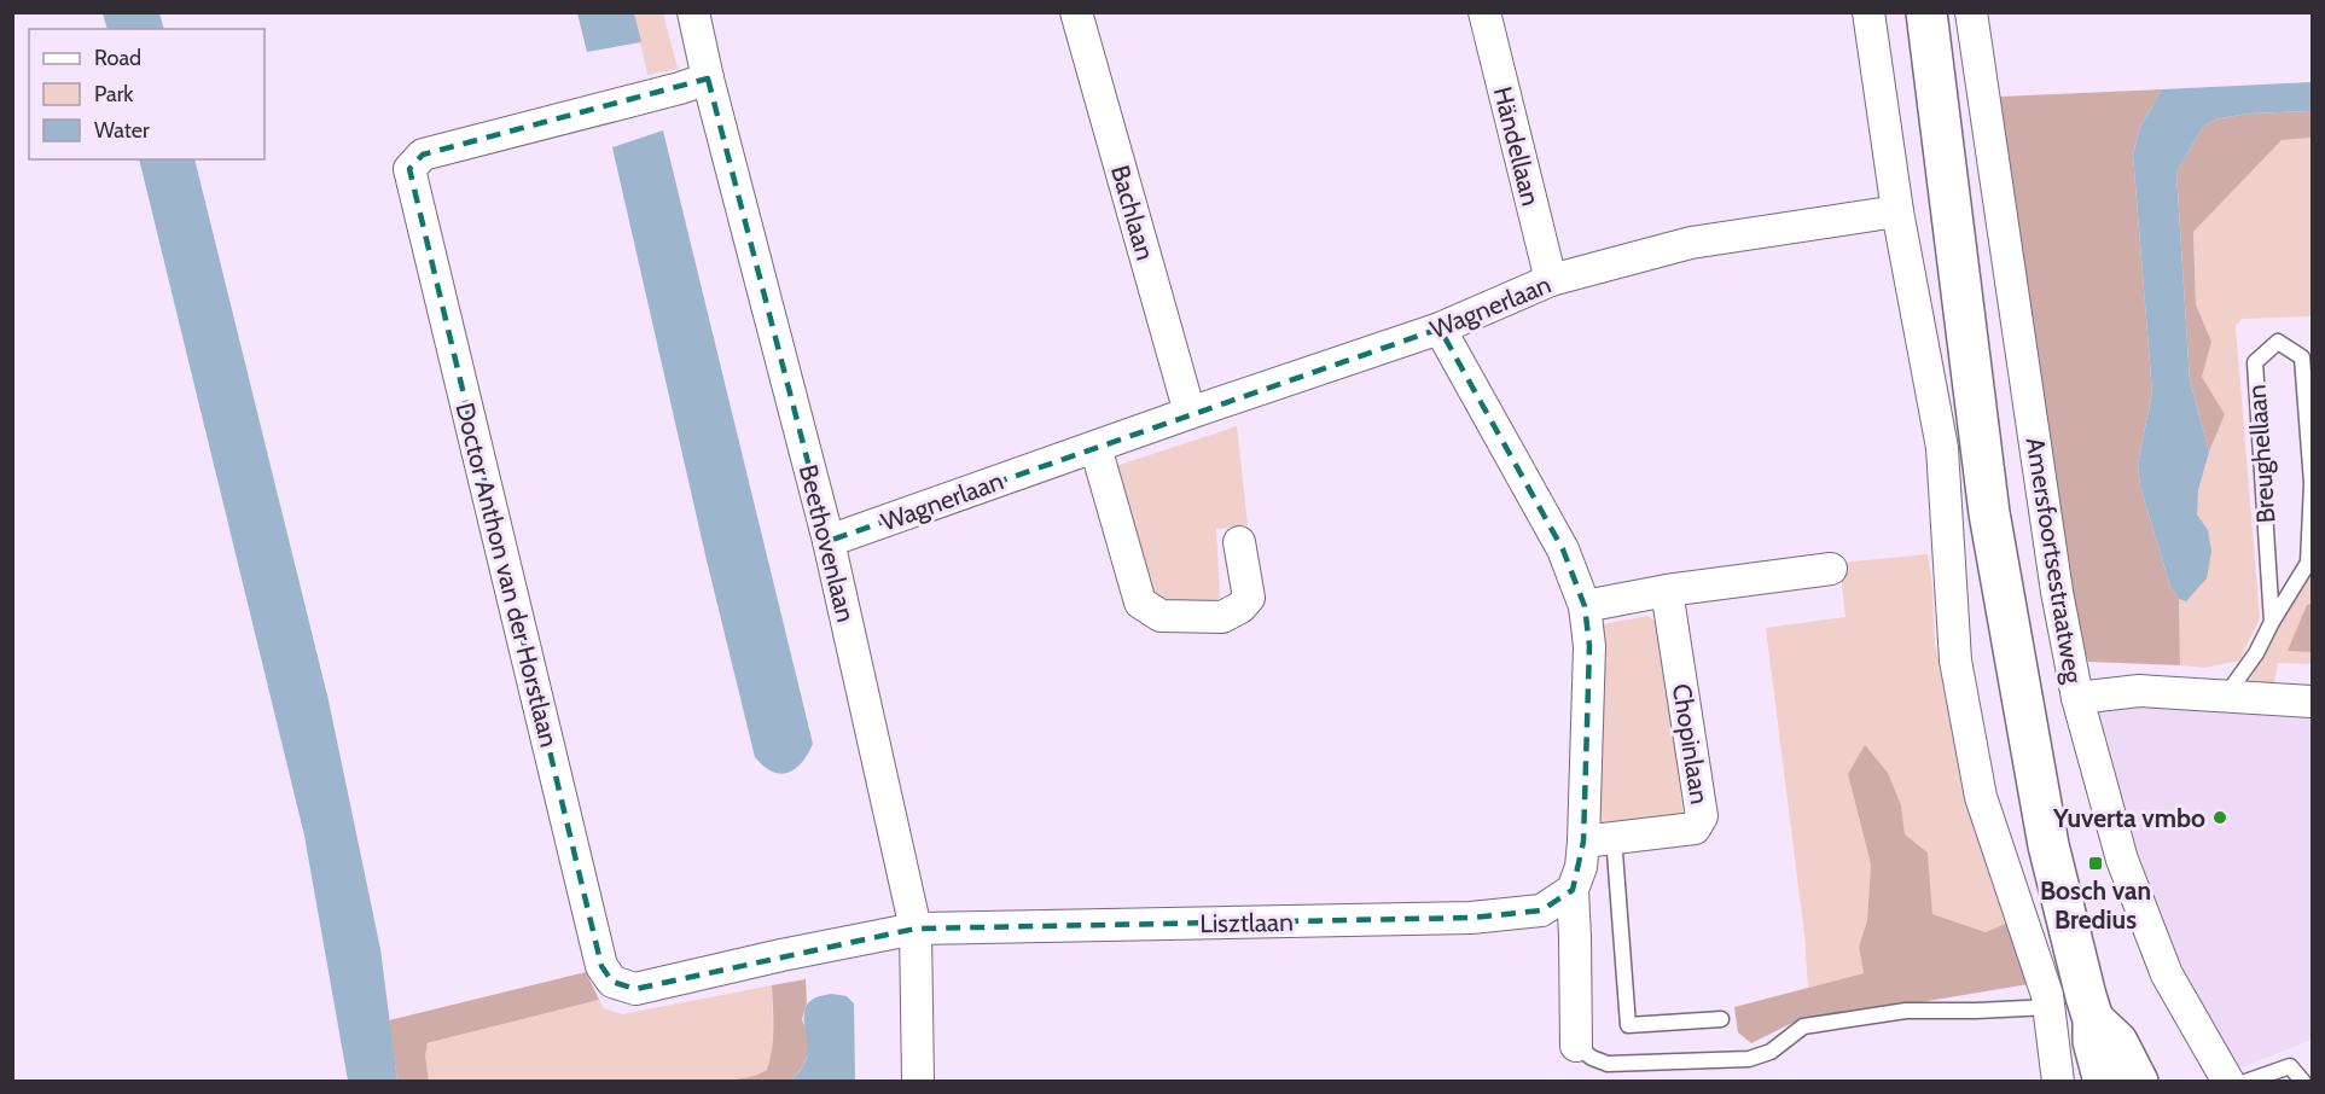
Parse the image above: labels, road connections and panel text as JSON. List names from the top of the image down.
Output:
{
  "streets": {
    "street": [
      "Händellaan",
      "Bachlaan",
      "Wagnerlaan",
      "Beethovenlaan",
      "Amersfoortsestraatweg",
      "Doctor Anthon van der Horstlaan",
      "Chopinlaan",
      "Lisztlaan"
    ],
    "lane": ["Breughellaan"]
  },
  "crossings": [
    ["Händellaan", "Wagnerlaan"],
    ["Bachlaan", "Wagnerlaan"],
    ["Wagnerlaan", "Beethovenlaan"],
    ["Beethovenlaan", "Doctor Anthon van der Horstlaan"],
    ["Beethovenlaan", "Lisztlaan"],
    ["Doctor Anthon van der Horstlaan", "Lisztlaan"]
  ],
  "places": {
    "other": ["Yuverta vmbo"],
    "transit": ["Bosch van Bredius"]
  },
  "legend": ["Road", "Park", "Water"]
}
